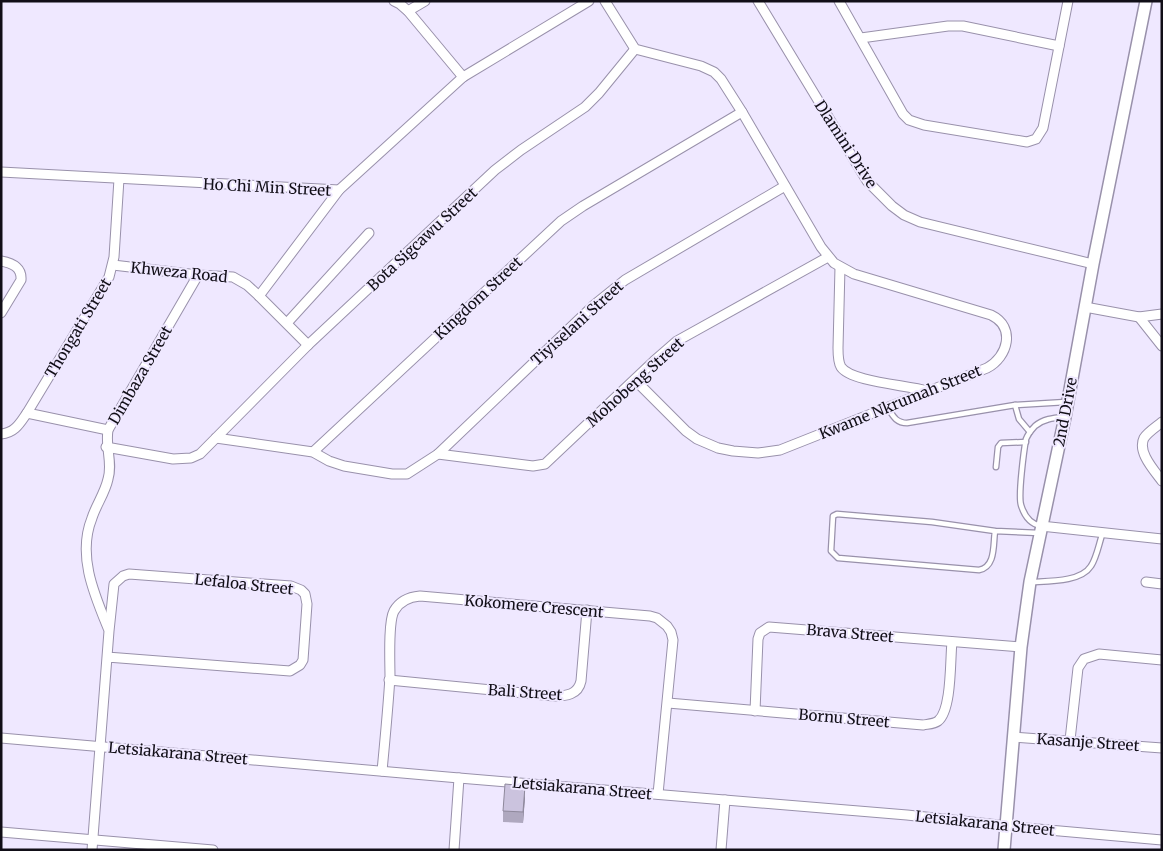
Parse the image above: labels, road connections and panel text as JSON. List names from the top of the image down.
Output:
{
  "streets": {
    "street": [
      "Dlamini Drive",
      "Ho Chi Min Street",
      "Bota Sigcawu Street",
      "Khweza Road",
      "Kingdom Street",
      "Tiyiselani Street",
      "Thongati Street",
      "Dimbaza Street",
      "Mohobeng Street",
      "Kwame Nkrumah Street",
      "2nd Drive",
      "Lefaloa Street",
      "Kokomere Crescent",
      "Brava Street",
      "Bali Street",
      "Bornu Street",
      "Kasanje Street",
      "Letsiakarana Street"
    ]
  },
  "crossings": [
    ["Dlamini Drive", "2nd Drive"],
    ["Ho Chi Min Street", "Thongati Street"],
    ["Bota Sigcawu Street", "Khweza Road"],
    ["Bota Sigcawu Street", "Kwame Nkrumah Street"],
    ["Khweza Road", "Thongati Street"],
    ["Khweza Road", "Dimbaza Street"],
    ["Kingdom Street", "Tiyiselani Street"],
    ["Kingdom Street", "Kwame Nkrumah Street"],
    ["Tiyiselani Street", "Mohobeng Street"],
    ["Tiyiselani Street", "Kwame Nkrumah Street"],
    ["Thongati Street", "Dimbaza Street"],
    ["Mohobeng Street", "Kwame Nkrumah Street"],
    ["2nd Drive", "Brava Street"],
    ["2nd Drive", "Kasanje Street"],
    ["2nd Drive", "Letsiakarana Street"],
    ["Kokomere Crescent", "Bali Street"],
    ["Kokomere Crescent", "Bornu Street"],
    ["Kokomere Crescent", "Letsiakarana Street"],
    ["Brava Street", "Bornu Street"]
  ]
}
